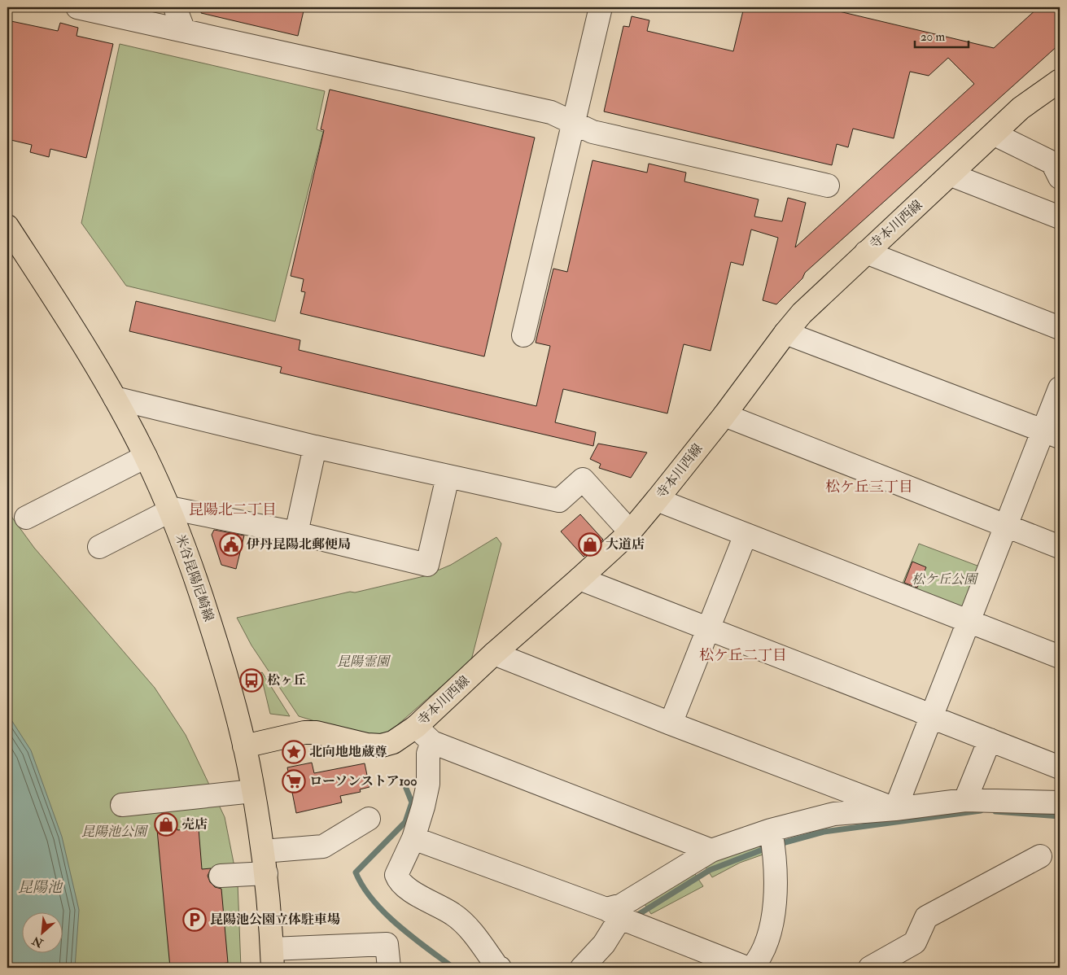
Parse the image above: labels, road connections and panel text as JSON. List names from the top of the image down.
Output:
{
  "streets": {
    "main road": ["寺本川西線", "米谷昆陽尼崎線"]
  },
  "crossings": [
    ["寺本川西線", "米谷昆陽尼崎線"]
  ],
  "districts": ["松ケ丘三丁目", "昆陽北二丁目", "松ケ丘二丁目"],
  "water": ["昆陽池"],
  "parks": ["松ケ丘公園", "昆陽霊園", "昆陽池公園"],
  "places": {
    "public building": ["伊丹昆陽北郵便局"],
    "shop": ["大道店", "売店"],
    "bus stop": ["松ヶ丘"],
    "place": ["北向地地蔵尊"],
    "supermarket": ["ローソンストア100"],
    "parking": ["昆陽池公園立体駐車場"]
  },
  "scale_bar": "20 m",
  "north": "bottom left"
}
